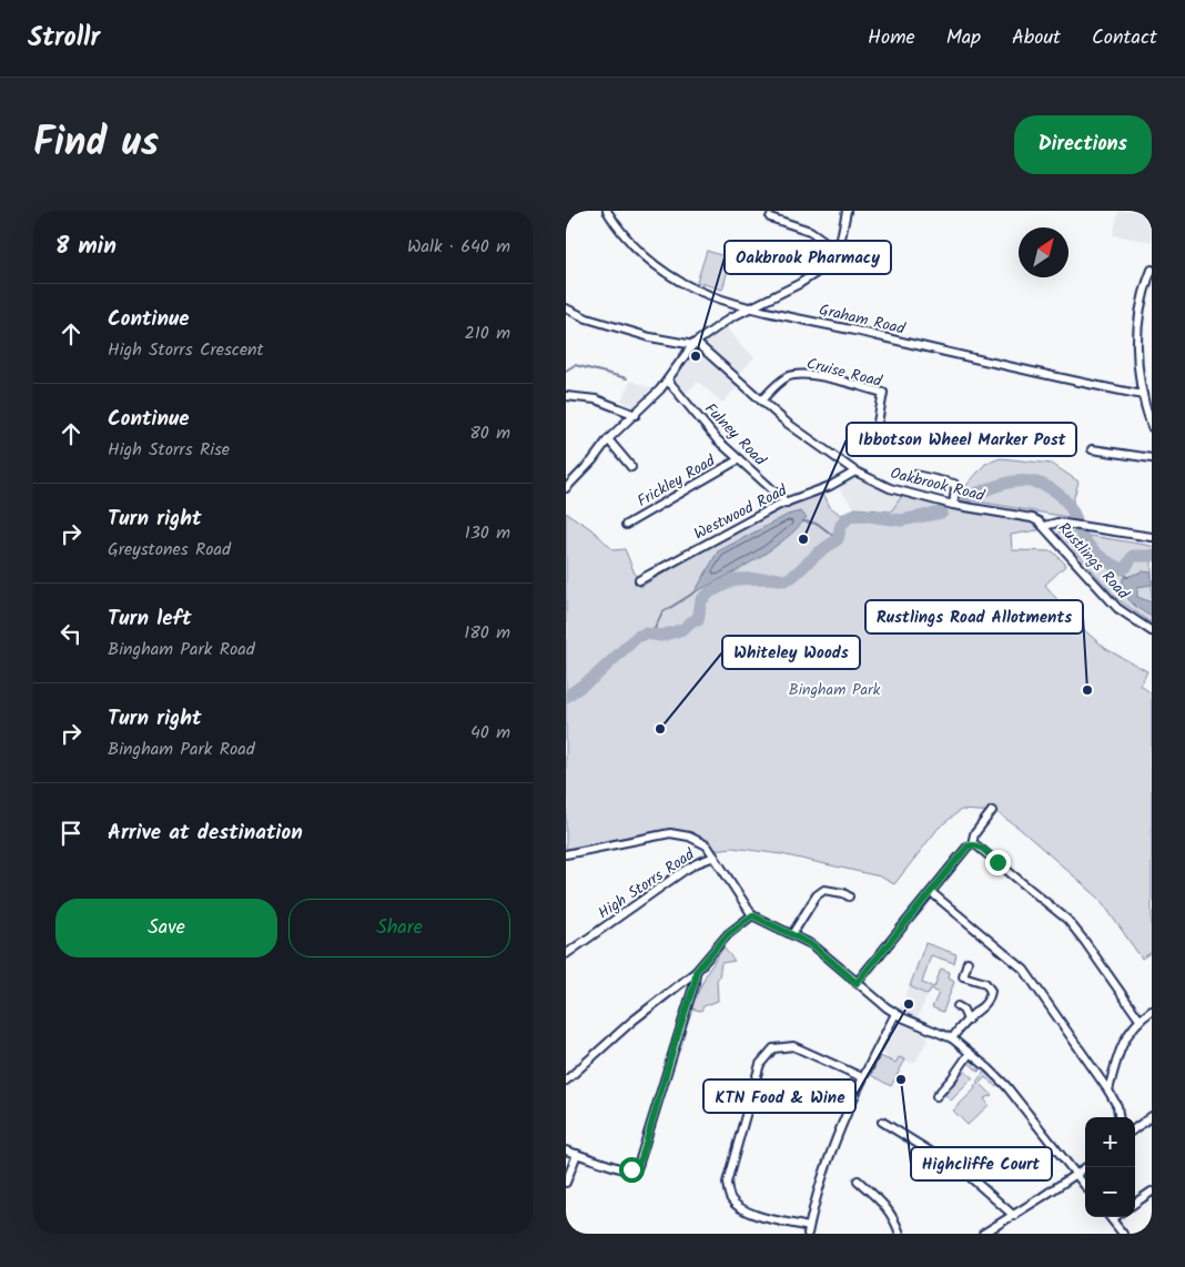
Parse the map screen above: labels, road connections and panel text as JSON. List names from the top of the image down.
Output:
{
  "streets": {
    "street": [
      "Graham Road",
      "Cruise Road",
      "Fulney Road",
      "Frickley Road",
      "Oakbrook Road",
      "Westwood Road",
      "Rustlings Road",
      "High Storrs Road"
    ]
  },
  "crossings": [
    ["Cruise Road", "Oakbrook Road"],
    ["Fulney Road", "Frickley Road"],
    ["Fulney Road", "Westwood Road"],
    ["Oakbrook Road", "Westwood Road"],
    ["Oakbrook Road", "Rustlings Road"]
  ],
  "parks": ["Bingham Park"],
  "places": [
    "Oakbrook Pharmacy",
    "Ibbotson Wheel Marker Post",
    "Rustlings Road Allotments",
    "Whiteley Woods",
    "KTN Food & Wine",
    "Highcliffe Court"
  ],
  "north": "top right",
  "page": {
    "header": "Strollr",
    "nav": [
      "Home",
      "Map",
      "About",
      "Contact"
    ],
    "title": "Find us",
    "buttons": [
      "Directions",
      ["Save", "Share"]
    ],
    "heading": ["8 min", "Walk · 640 m"],
    "list": [
      ["Continue", "High Storrs Crescent", "210 m"],
      ["Continue", "High Storrs Rise", "80 m"],
      ["Turn right", "Greystones Road", "130 m"],
      ["Turn left", "Bingham Park Road", "180 m"],
      ["Turn right", "Bingham Park Road", "40 m"],
      "Arrive at destination"
    ],
    "map_buttons": ["+", "−"]
  }
}
